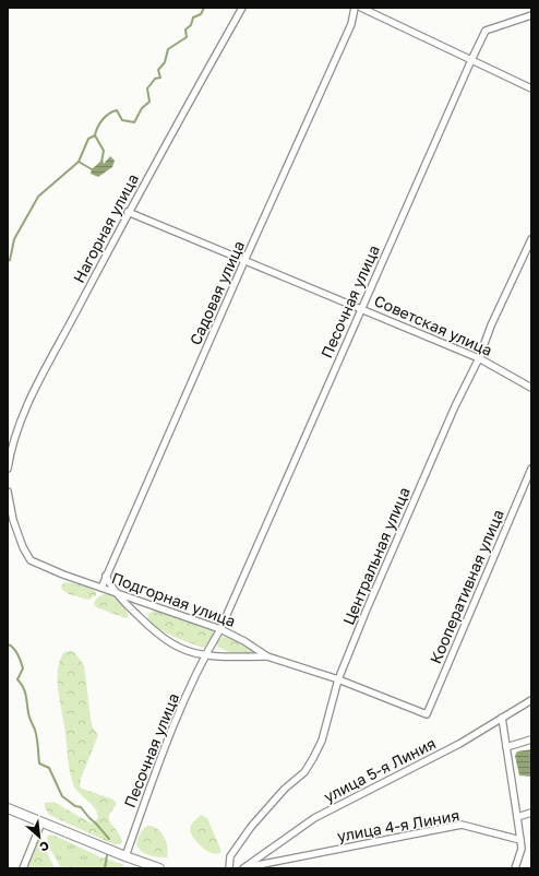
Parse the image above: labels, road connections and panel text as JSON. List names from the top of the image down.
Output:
{
  "streets": {
    "street": [
      "Нагорная улица",
      "Садовая улица",
      "Песочная улица",
      "Советская улица",
      "Центральная улица",
      "Кооперативная улица",
      "Подгорная улица",
      "улица 5-я Линия",
      "улица 4-я Линия"
    ]
  },
  "crossings": [
    ["Нагорная улица", "Советская улица"],
    ["Садовая улица", "Советская улица"],
    ["Садовая улица", "Подгорная улица"],
    ["Песочная улица", "Советская улица"],
    ["Песочная улица", "Подгорная улица"],
    ["Советская улица", "Центральная улица"],
    ["Центральная улица", "Подгорная улица"],
    ["Кооперативная улица", "Подгорная улица"],
    ["улица 5-я Линия", "улица 4-я Линия"]
  ],
  "north": "bottom right"
}
